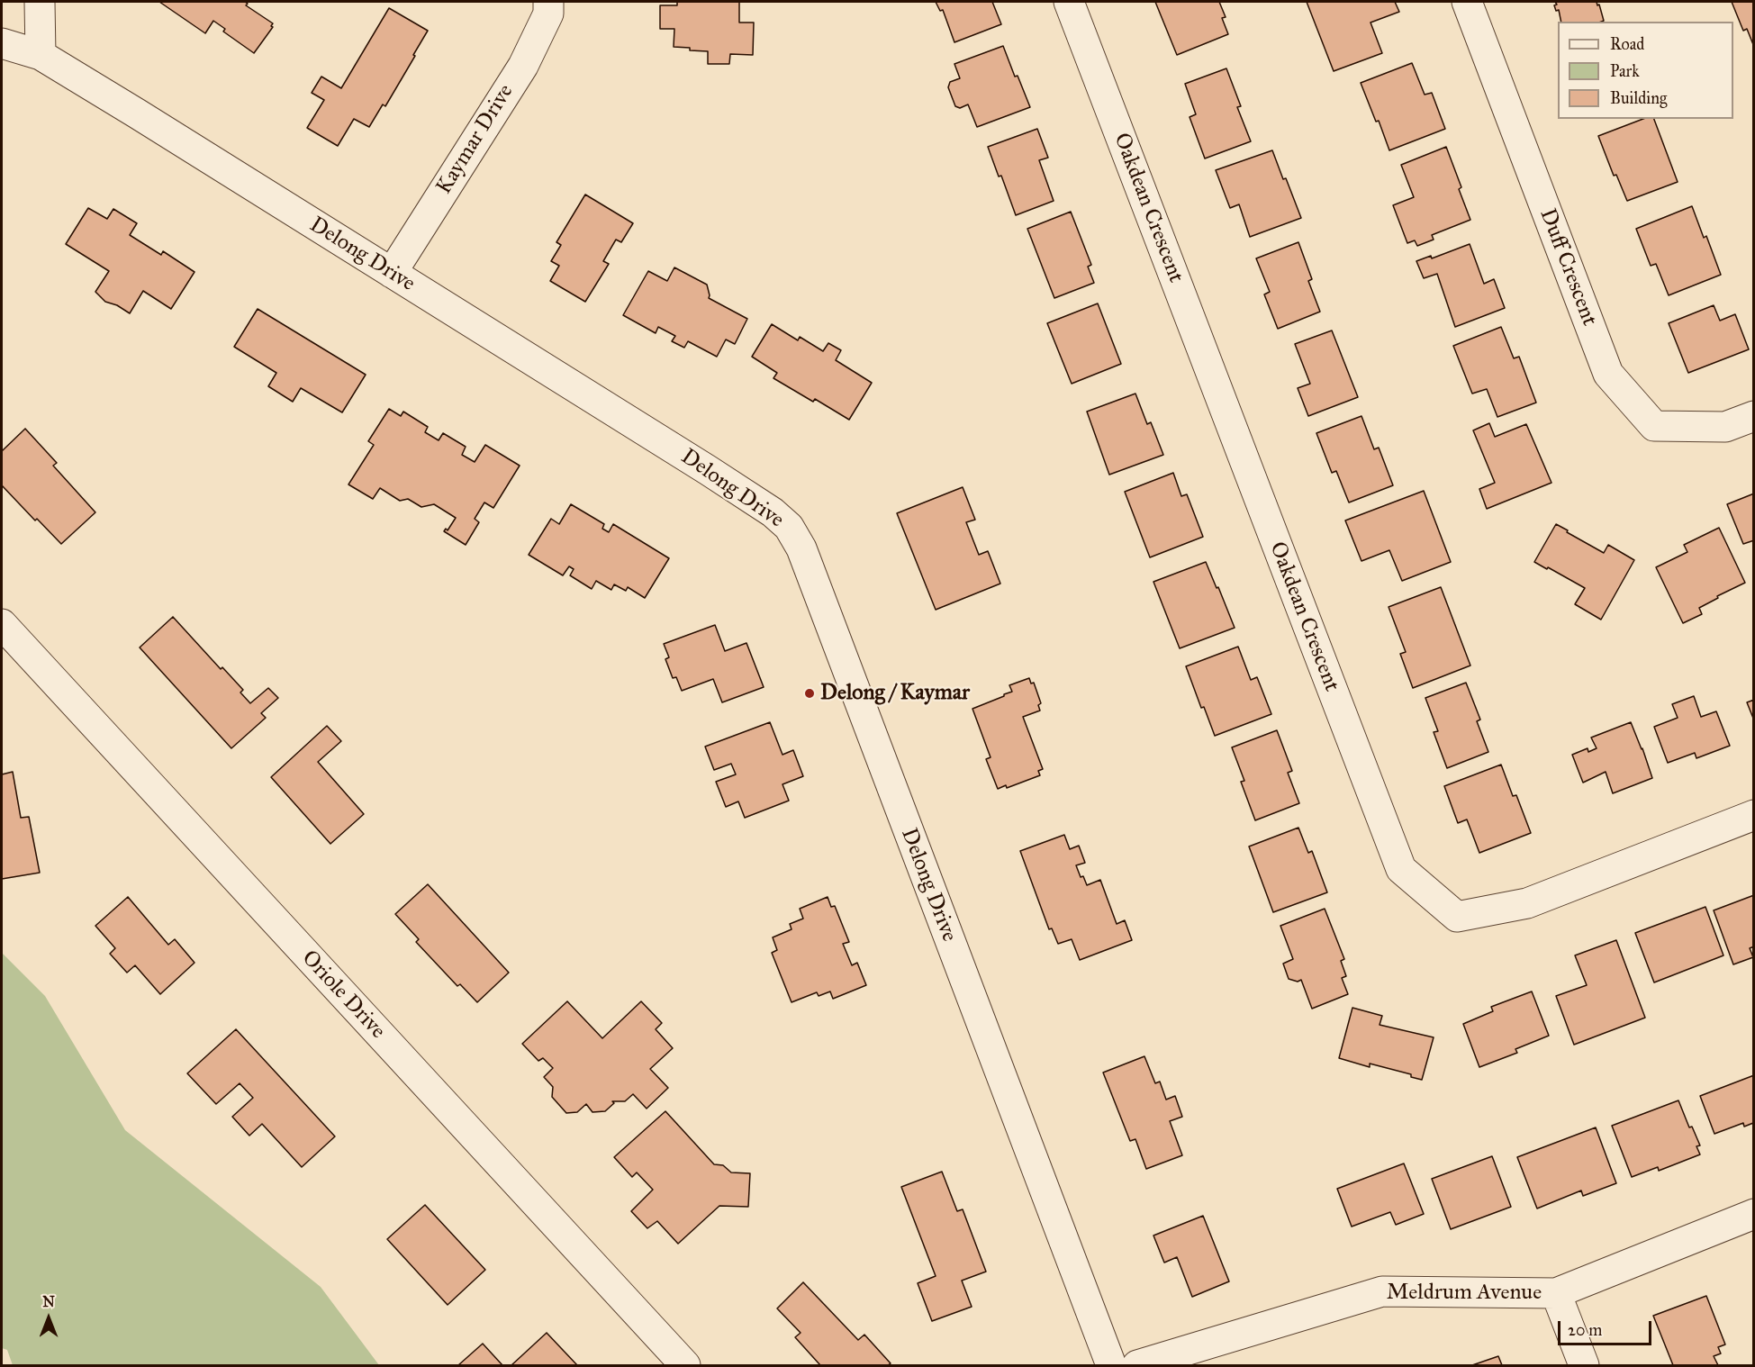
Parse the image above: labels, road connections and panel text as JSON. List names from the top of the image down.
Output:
{
  "streets": {
    "street": [
      "Kaymar Drive",
      "Oakdean Crescent",
      "Delong Drive",
      "Duff Crescent",
      "Oriole Drive",
      "Meldrum Avenue"
    ]
  },
  "crossings": [
    ["Kaymar Drive", "Delong Drive"]
  ],
  "places": ["Delong / Kaymar"],
  "legend": ["Road", "Park", "Building"],
  "scale_bar": "20 m",
  "north": "top"
}
